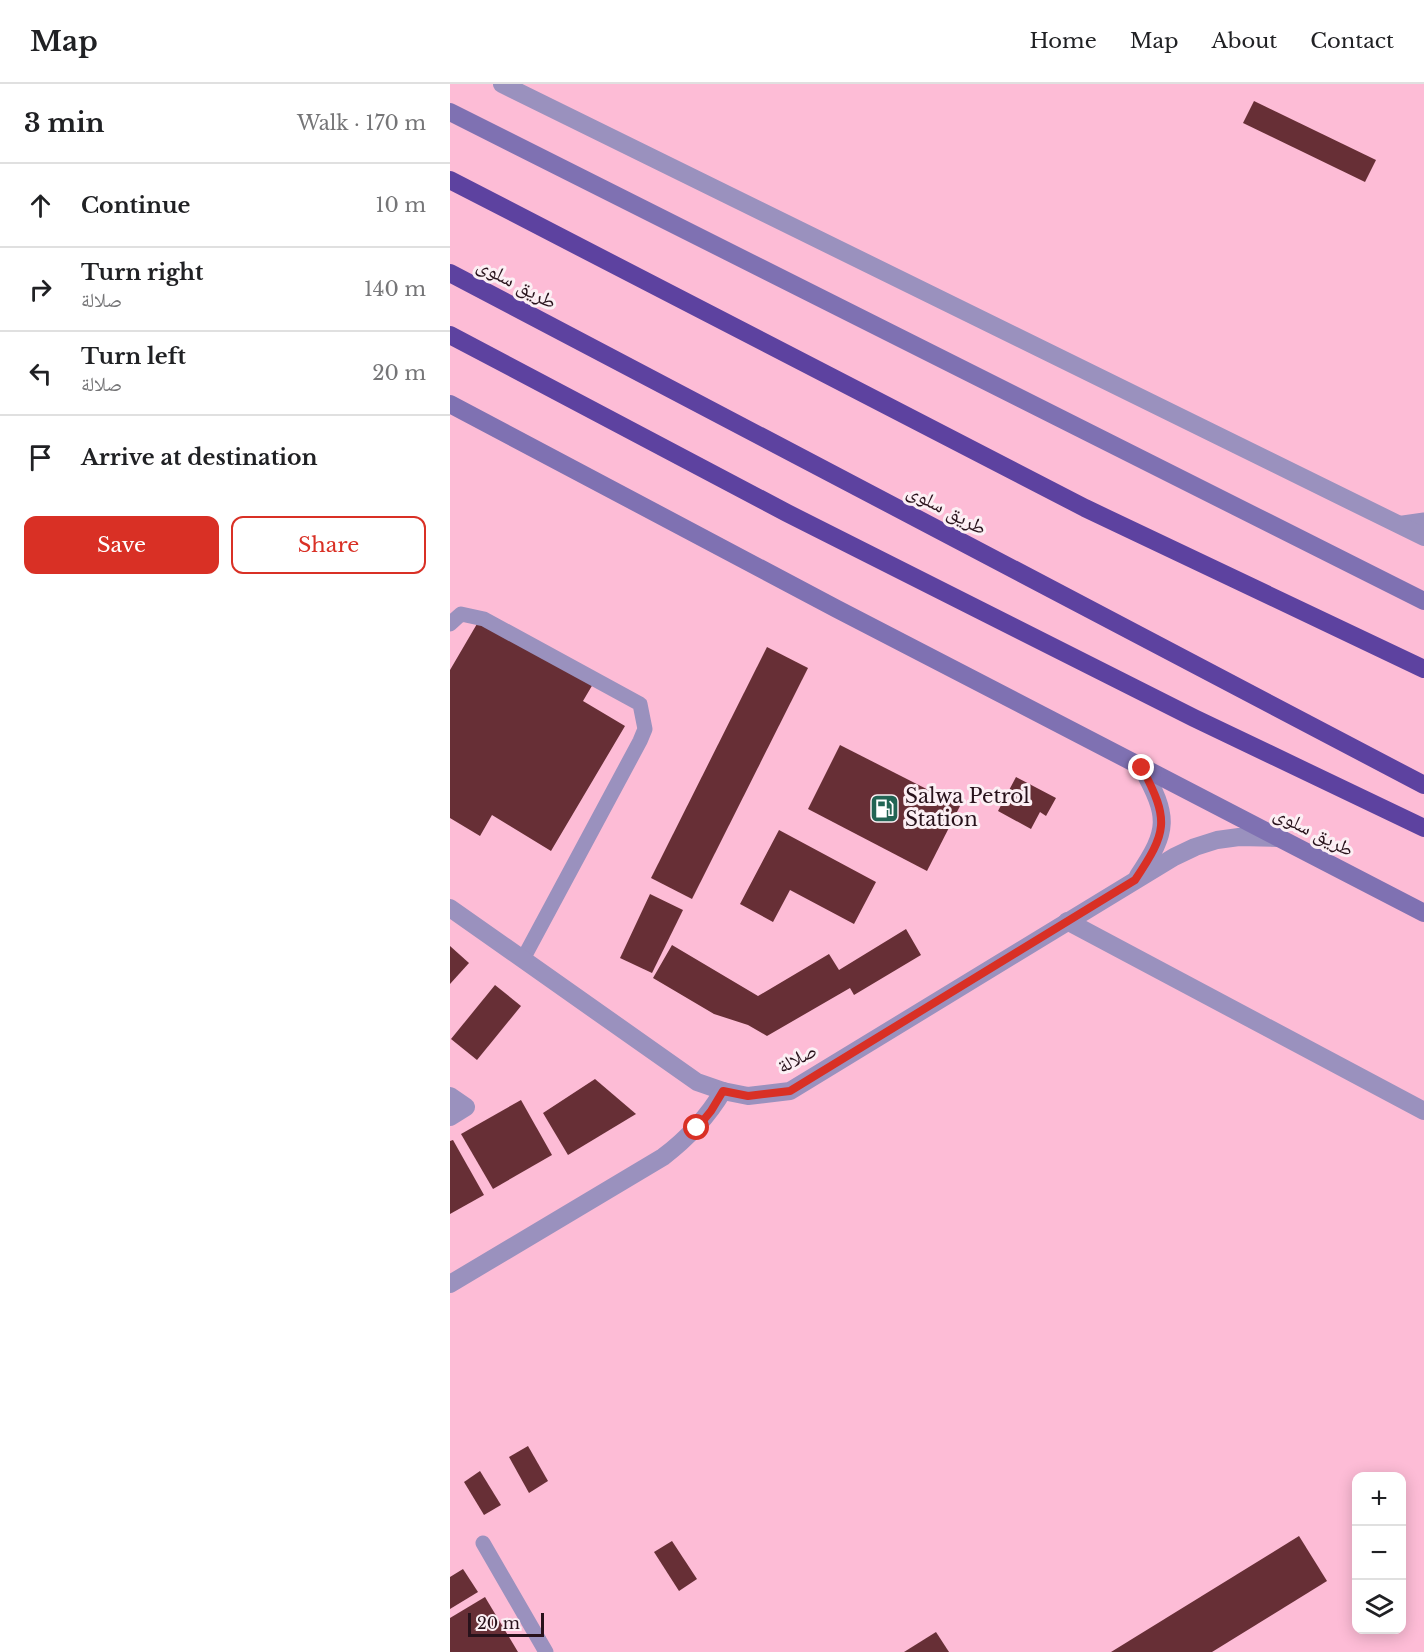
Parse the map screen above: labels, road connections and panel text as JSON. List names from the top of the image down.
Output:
{
  "streets": {
    "highway": ["طريق سلوى"],
    "street": ["صلالة"]
  },
  "crossings": [
    ["طريق سلوى", "صلالة"]
  ],
  "places": {
    "fuel station": ["Salwa Petrol Station"]
  },
  "scale_bar": "20 m",
  "page": {
    "header": "Map",
    "nav": [
      "Home",
      "Map",
      "About",
      "Contact"
    ],
    "heading": ["3 min", "Walk · 170 m"],
    "list": [
      ["Continue", "10 m"],
      ["Turn right", "صلالة", "140 m"],
      ["Turn left", "صلالة", "20 m"],
      "Arrive at destination"
    ],
    "buttons": ["Save", "Share"],
    "map_buttons": ["+", "−"],
    "scale": "20 m"
  }
}
